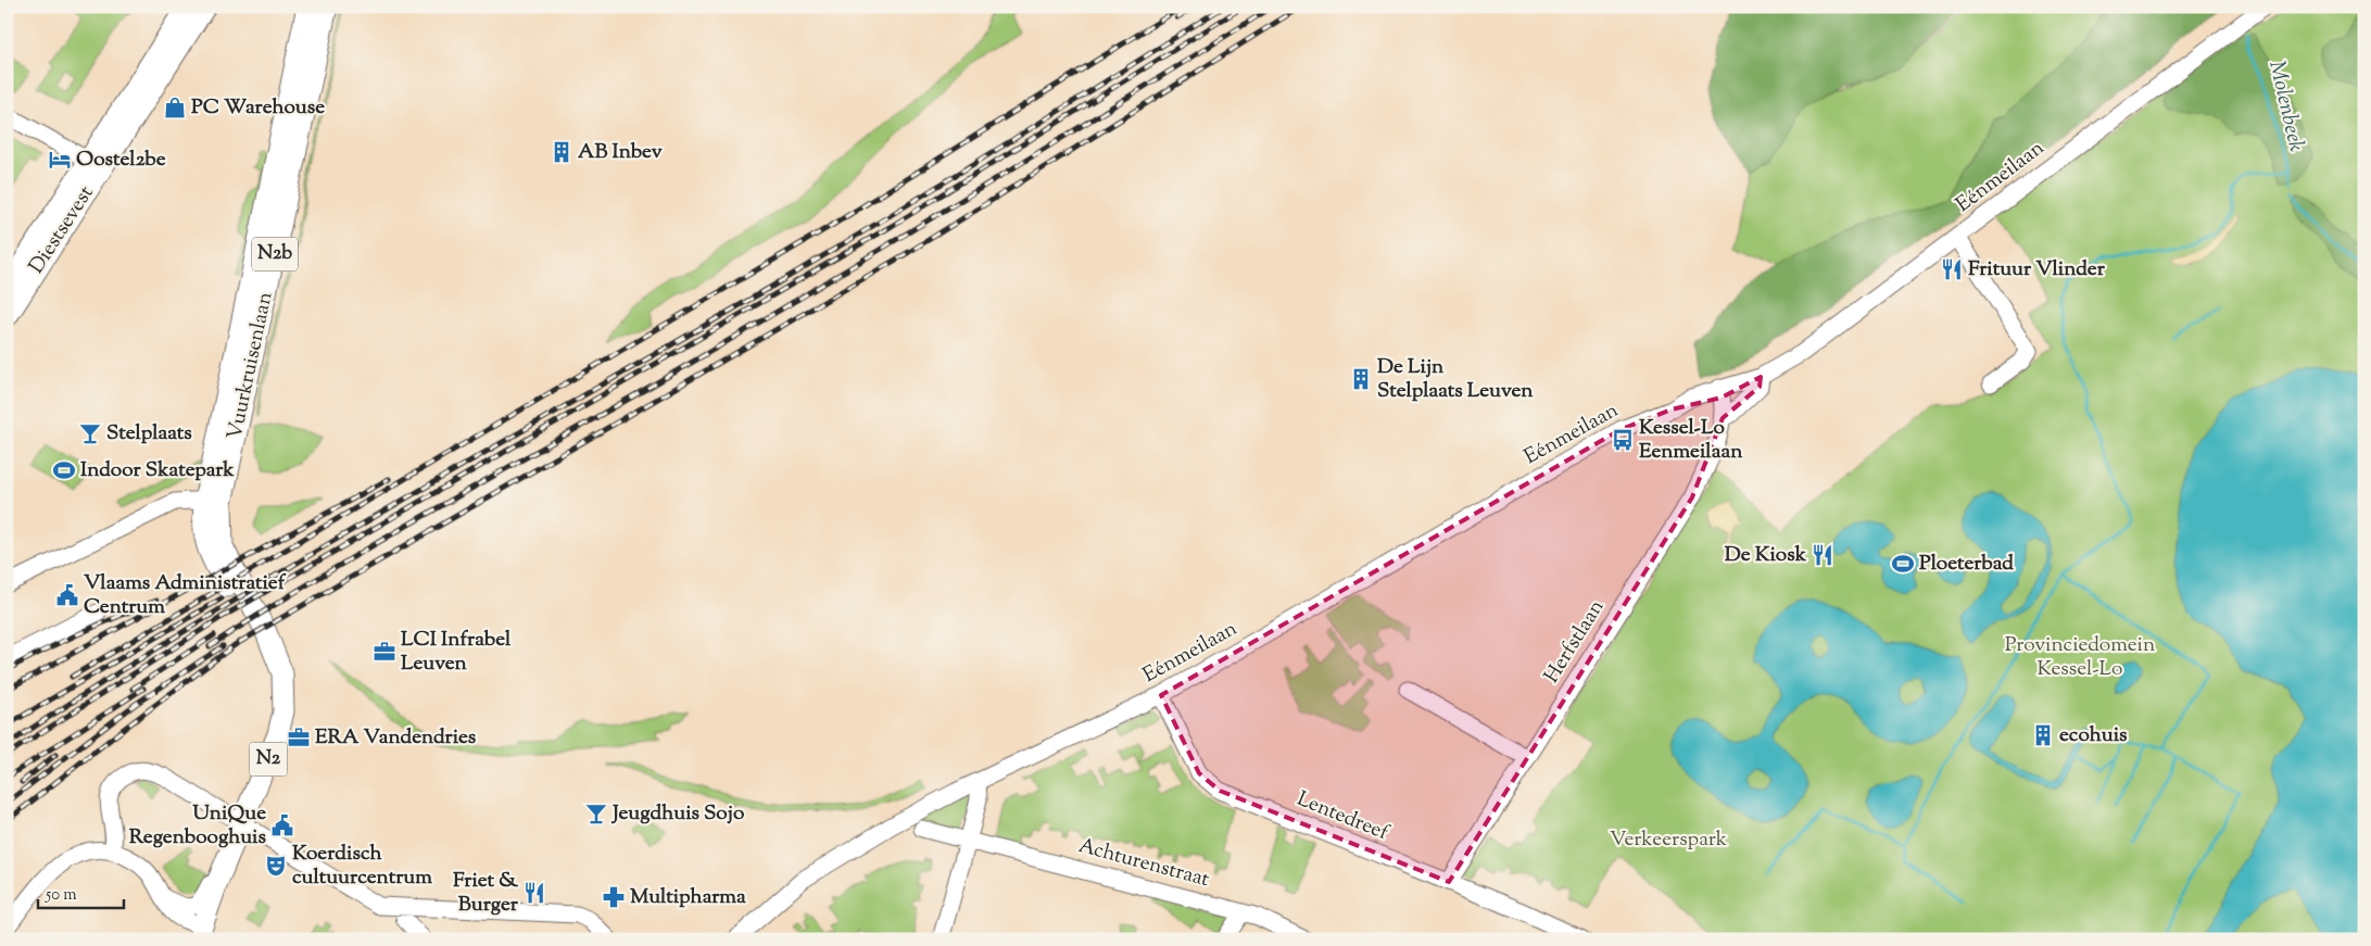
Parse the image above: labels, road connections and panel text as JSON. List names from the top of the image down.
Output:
{
  "streets": {
    "main road": [
      "Diestsevest",
      "N2b",
      "Vuurkruisenlaan",
      "N2"
    ],
    "street": [
      "Eénmeilaan",
      "Herfstlaan",
      "Lentedreef",
      "Achturenstraat"
    ]
  },
  "crossings": [
    ["Eénmeilaan", "Herfstlaan"],
    ["Eénmeilaan", "Lentedreef"],
    ["Vuurkruisenlaan", "N2"],
    ["Herfstlaan", "Lentedreef"]
  ],
  "water": ["Molenbeek"],
  "parks": ["Provinciedomein Kessel-Lo", "Verkeerspark"],
  "places": {
    "shop": ["PC Warehouse"],
    "building": ["AB Inbev", "De Lijn Stelplaats Leuven", "ecohuis"],
    "hotel": ["Oostel2be"],
    "restaurant": ["Frituur Vlinder", "De Kiosk", "Friet & Burger"],
    "bar": ["Stelplaats", "Jeugdhuis Sojo"],
    "bus stop": ["Kessel-Lo Eenmeilaan"],
    "sports": ["Indoor Skatepark", "Ploeterbad"],
    "public building": ["Vlaams Administratief Centrum", "UniQue Regenbooghuis"],
    "office": ["LCI Infrabel Leuven", "ERA Vandendries"],
    "theatre": ["Koerdisch cultuurcentrum"],
    "pharmacy": ["Multipharma"]
  },
  "scale_bar": "50 m"
}
